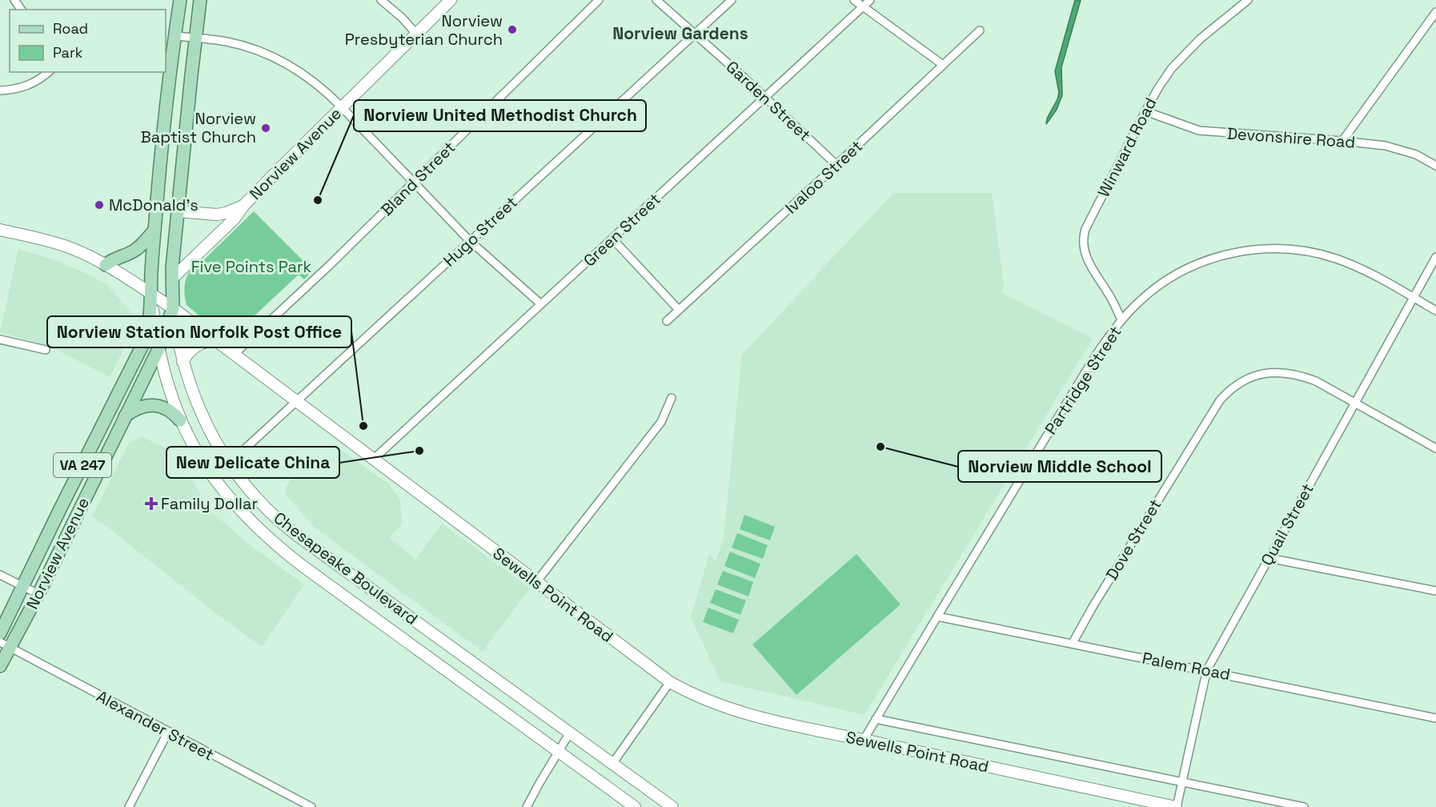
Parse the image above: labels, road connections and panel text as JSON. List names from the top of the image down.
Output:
{
  "streets": {
    "main road": [
      "Norview Avenue",
      "VA 247",
      "Chesapeake Boulevard",
      "Sewells Point Road"
    ],
    "street": [
      "Garden Street",
      "Devonshire Road",
      "Winward Road",
      "Ivaloo Street",
      "Bland Street",
      "Green Street",
      "Hugo Street",
      "Partridge Street",
      "Quail Street",
      "Dove Street",
      "Palem Road",
      "Alexander Street"
    ]
  },
  "crossings": [
    ["Garden Street", "Ivaloo Street"],
    ["Garden Street", "Green Street"],
    ["Garden Street", "Hugo Street"],
    ["Devonshire Road", "Winward Road"],
    ["Winward Road", "Partridge Street"],
    ["Norview Avenue", "Chesapeake Boulevard"],
    ["Norview Avenue", "Sewells Point Road"],
    ["Norview Avenue", "Alexander Street"],
    ["Bland Street", "Sewells Point Road"],
    ["Green Street", "Sewells Point Road"],
    ["Hugo Street", "Chesapeake Boulevard"],
    ["Hugo Street", "Sewells Point Road"],
    ["Partridge Street", "Quail Street"],
    ["Partridge Street", "Sewells Point Road"],
    ["Partridge Street", "Palem Road"],
    ["Quail Street", "Dove Street"],
    ["Quail Street", "Sewells Point Road"],
    ["Quail Street", "Palem Road"],
    ["Dove Street", "Palem Road"],
    ["Chesapeake Boulevard", "Sewells Point Road"]
  ],
  "districts": ["Norview Gardens"],
  "parks": ["Five Points Park"],
  "places": {
    "other": [
      "Norview Presbyterian Church",
      "Norview Baptist Church",
      "Norview United Methodist Church",
      "McDonald's",
      "Norview Station Norfolk Post Office",
      "Norview Middle School",
      "New Delicate China"
    ],
    "health": ["Family Dollar"]
  },
  "legend": ["Road", "Park"]
}
